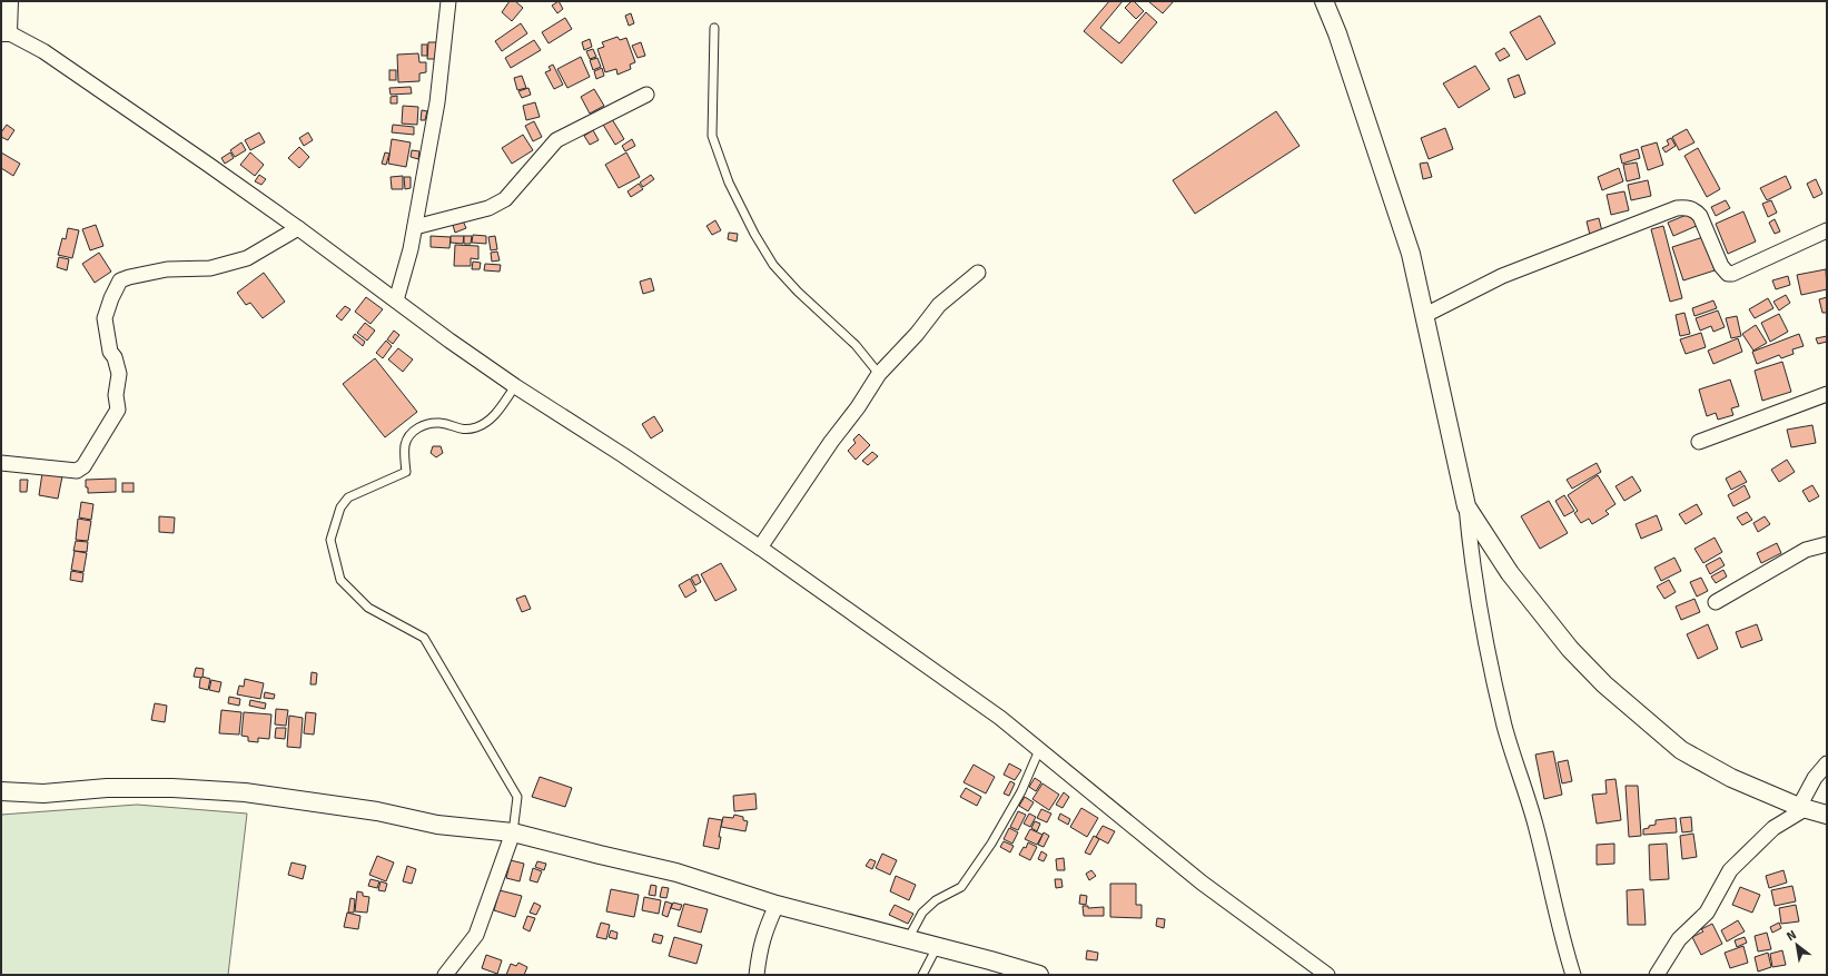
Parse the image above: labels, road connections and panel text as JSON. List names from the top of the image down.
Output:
{
  "north": "top left"
}
